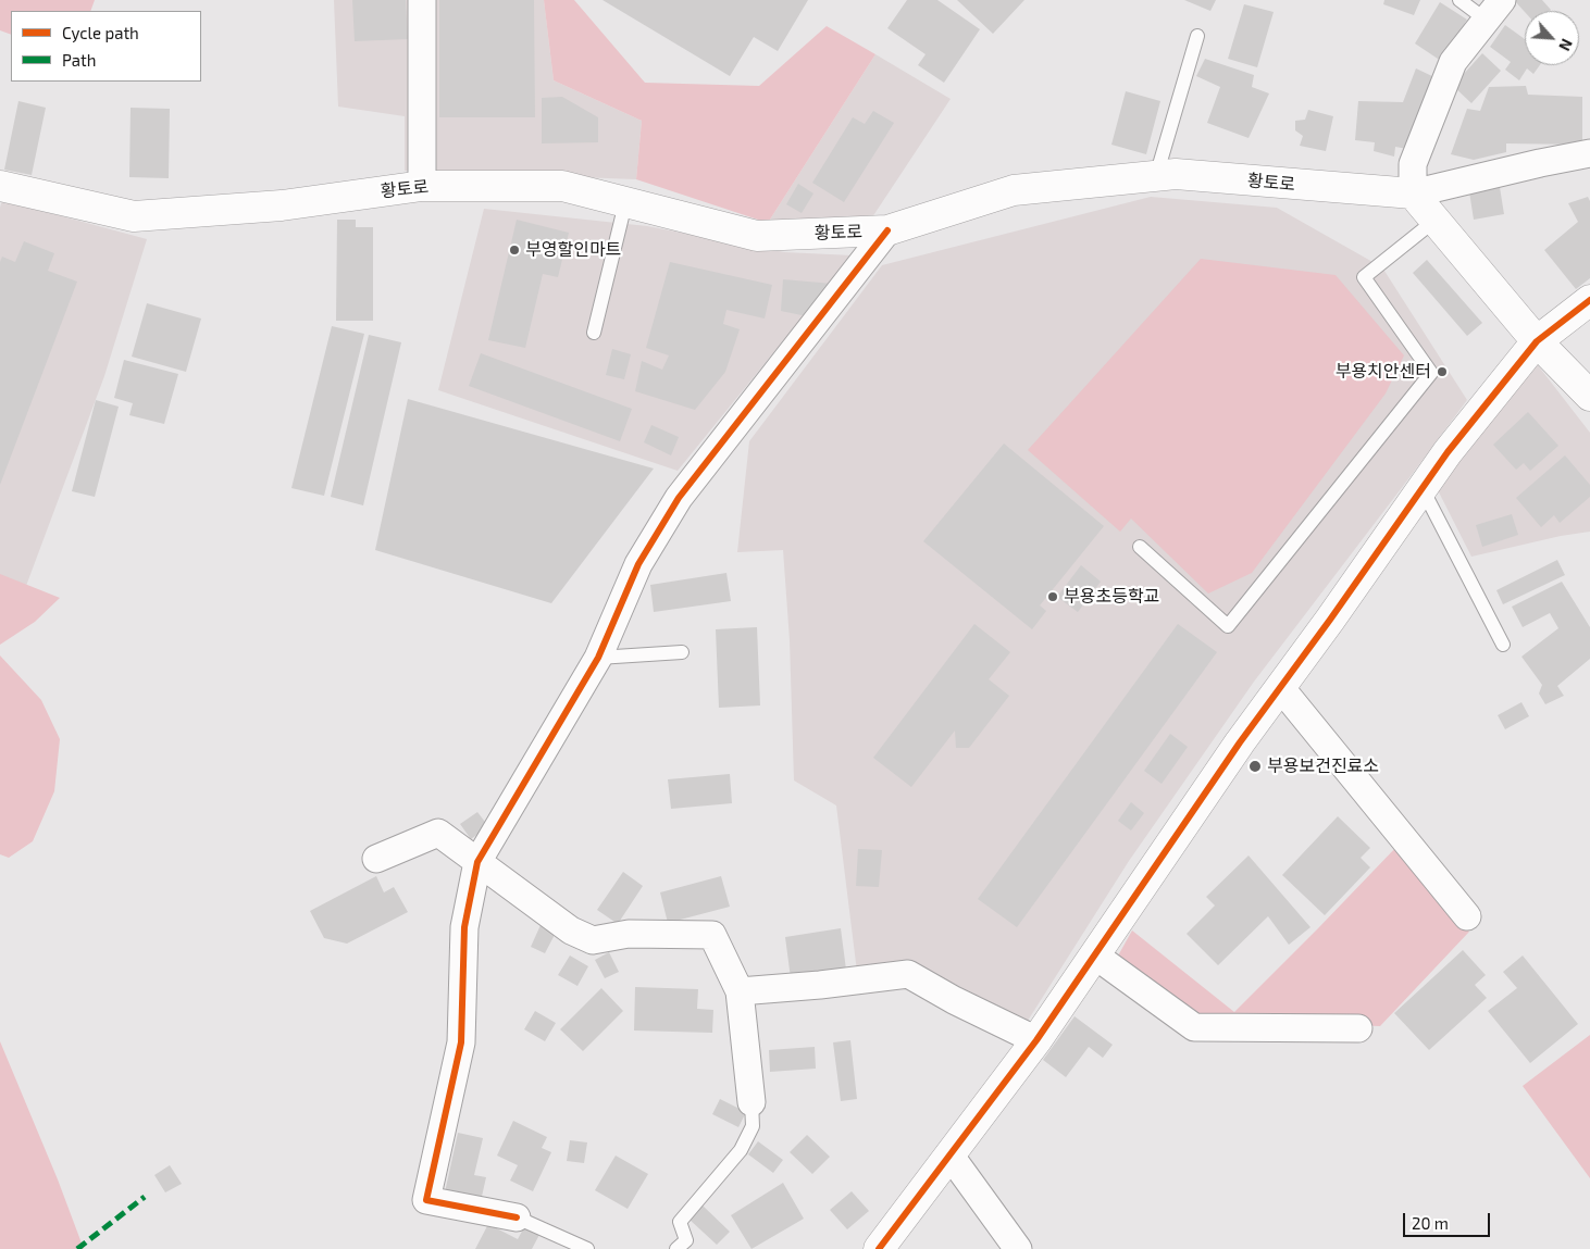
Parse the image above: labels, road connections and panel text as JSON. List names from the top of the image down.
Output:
{
  "streets": {
    "main road": ["황토로"]
  },
  "places": [
    "부영할인마트",
    "부용치안센터",
    "부용초등학교",
    "부용보건진료소"
  ],
  "legend": ["Cycle path", "Path"],
  "scale_bar": "20 m",
  "north": "bottom right"
}
